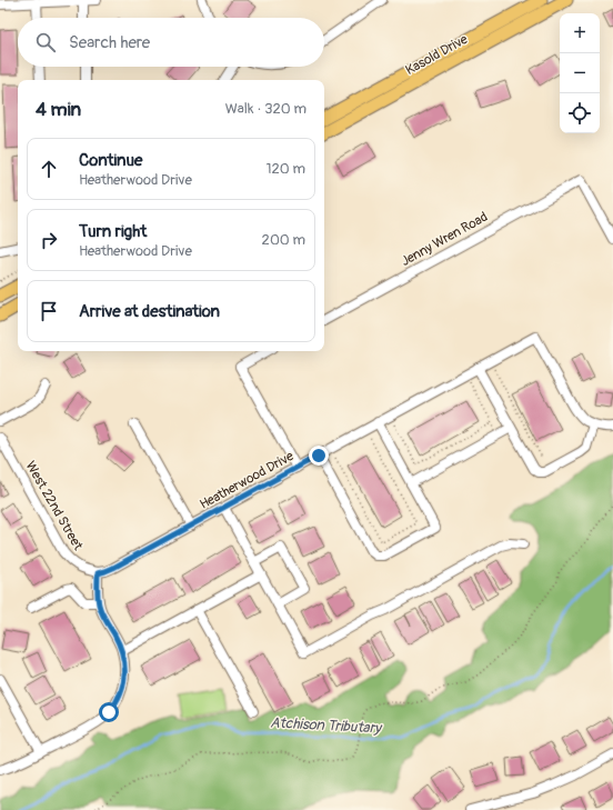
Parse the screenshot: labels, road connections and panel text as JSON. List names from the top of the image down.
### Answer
{
  "streets": {
    "main road": ["Kasold Drive"],
    "street": ["Jenny Wren Road", "Heatherwood Drive", "West 22nd Street"]
  },
  "crossings": [
    ["Heatherwood Drive", "West 22nd Street"]
  ],
  "water": ["Atchison Tributary"],
  "page": {
    "map_buttons": ["+", "−"],
    "search": "Search here",
    "heading": ["4 min", "Walk · 320 m"],
    "list": [
      ["Continue", "Heatherwood Drive", "120 m"],
      ["Turn right", "Heatherwood Drive", "200 m"],
      "Arrive at destination"
    ]
  }
}
